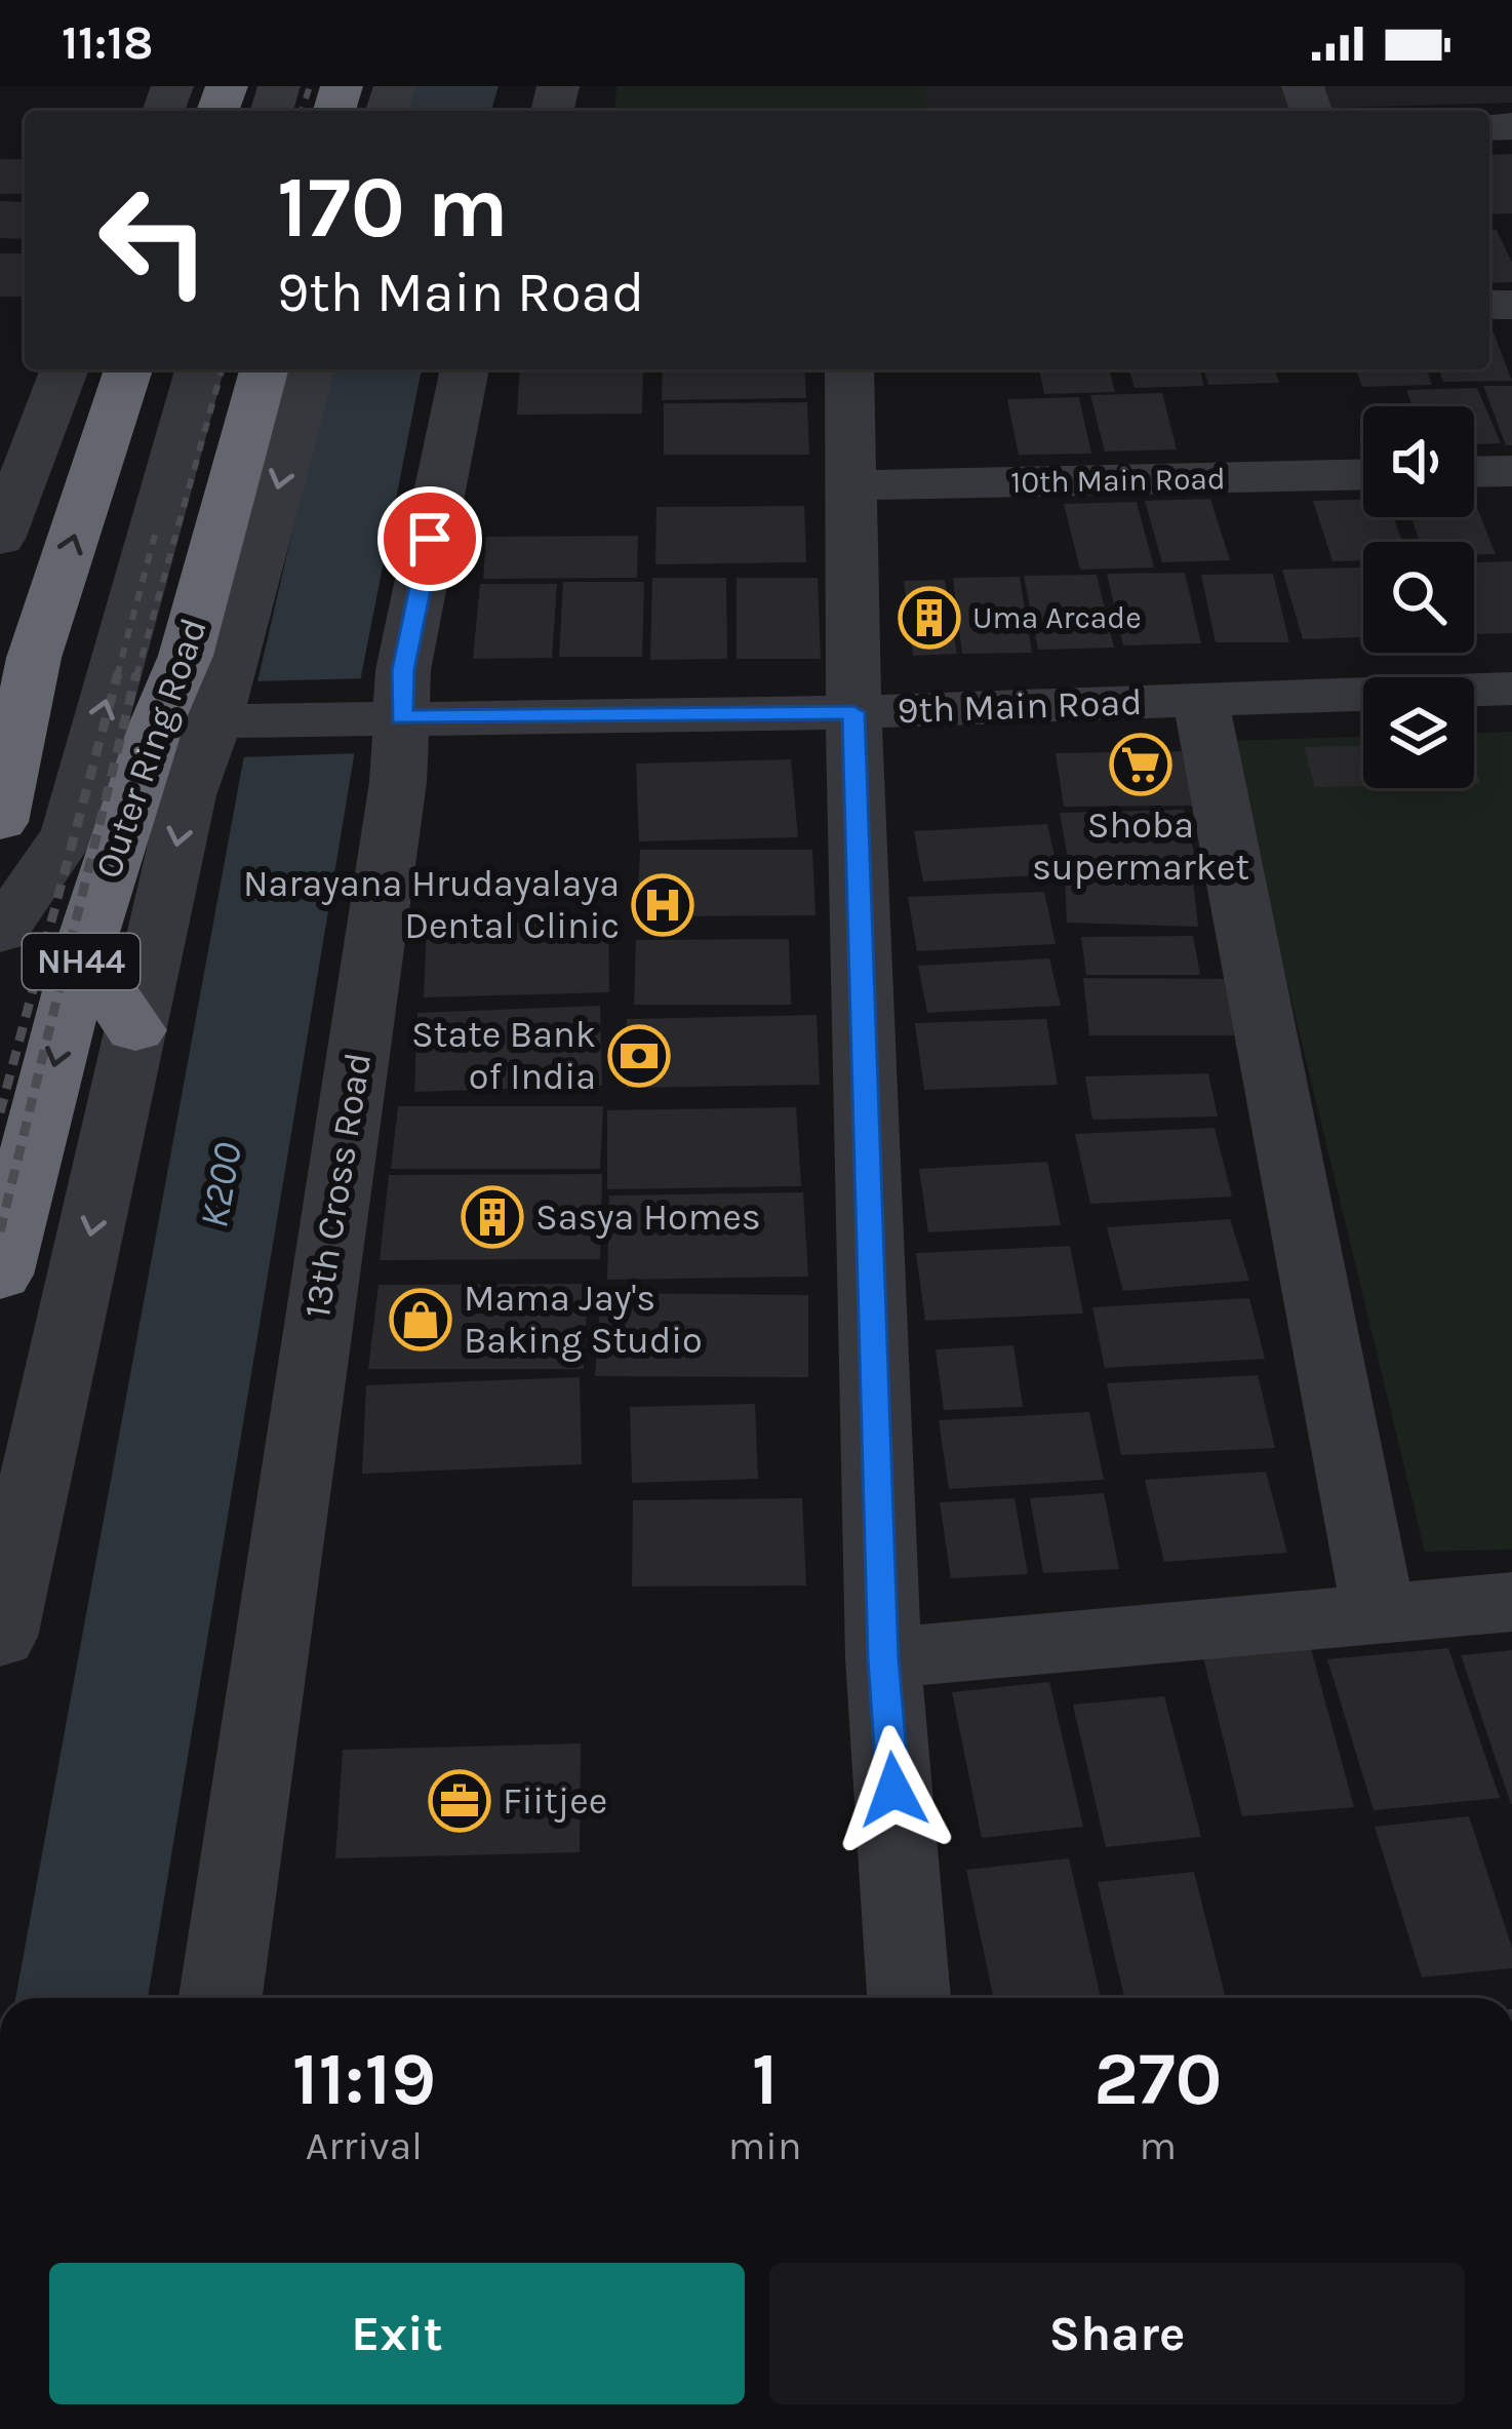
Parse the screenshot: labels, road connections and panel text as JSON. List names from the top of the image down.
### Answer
{
  "streets": {
    "highway": ["Outer Ring Road", "NH44"],
    "street": ["10th Main Road", "9th Main Road", "13th Cross Road"]
  },
  "crossings": [
    ["9th Main Road", "Outer Ring Road"],
    ["9th Main Road", "13th Cross Road"]
  ],
  "water": ["K200"],
  "places": {
    "building": ["Uma Arcade", "Sasya Homes"],
    "supermarket": ["Shoba supermarket"],
    "hospital": ["Narayana Hrudayalaya Dental Clinic"],
    "bank": ["State Bank of India"],
    "shop": ["Mama Jay's Baking Studio"],
    "office": ["Fiitjee"]
  },
  "page": {
    "status": "11:18",
    "turn": ["170 m", "9th Main Road"],
    "eta": [
      "11:19",
      "Arrival",
      "1",
      "min",
      "270",
      "m"
    ],
    "buttons": ["Exit", "Share"]
  }
}
